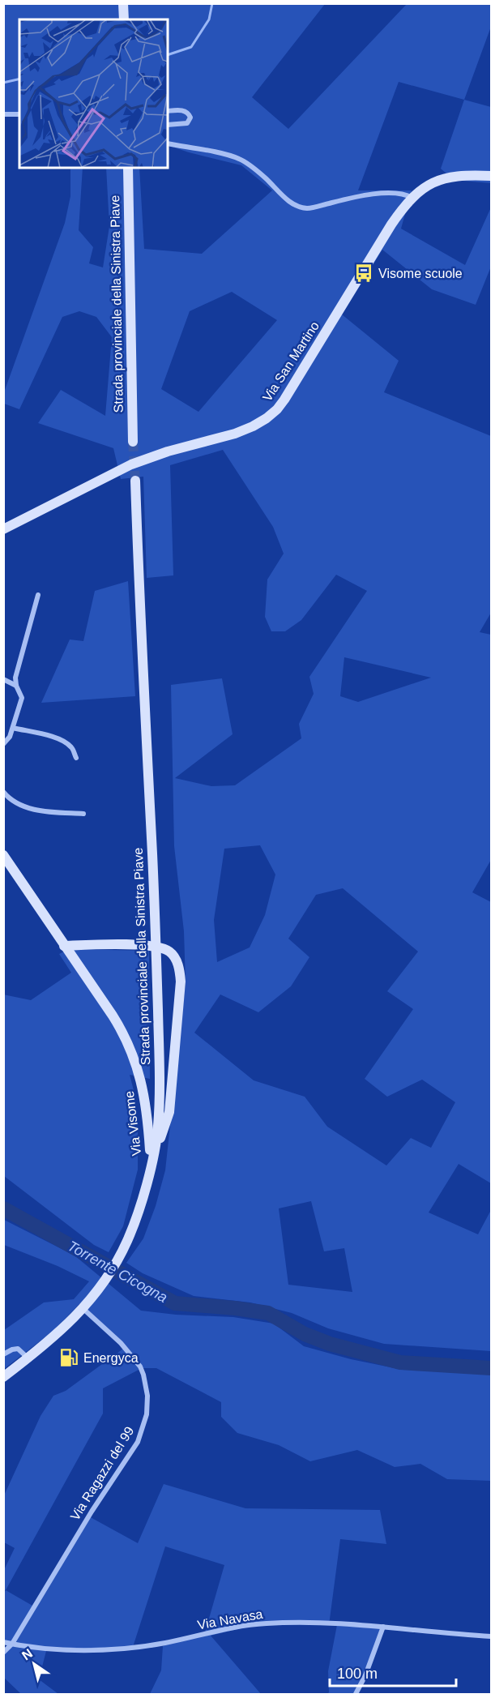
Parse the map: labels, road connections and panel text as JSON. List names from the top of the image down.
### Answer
{
  "streets": {
    "street": [
      "Strada provinciale della Sinistra Piave",
      "Via San Martino",
      "Via Visome",
      "Via Ragazzi del 99",
      "Via Navasa"
    ]
  },
  "crossings": [
    ["Strada provinciale della Sinistra Piave", "Via Visome"],
    ["Strada provinciale della Sinistra Piave", "Via Ragazzi del 99"],
    ["Via Ragazzi del 99", "Via Navasa"]
  ],
  "water": ["Torrente Cicogna"],
  "places": {
    "bus stop": ["Visome scuole"],
    "fuel station": ["Energyca"]
  },
  "scale_bar": "100 m",
  "north": "top left"
}
